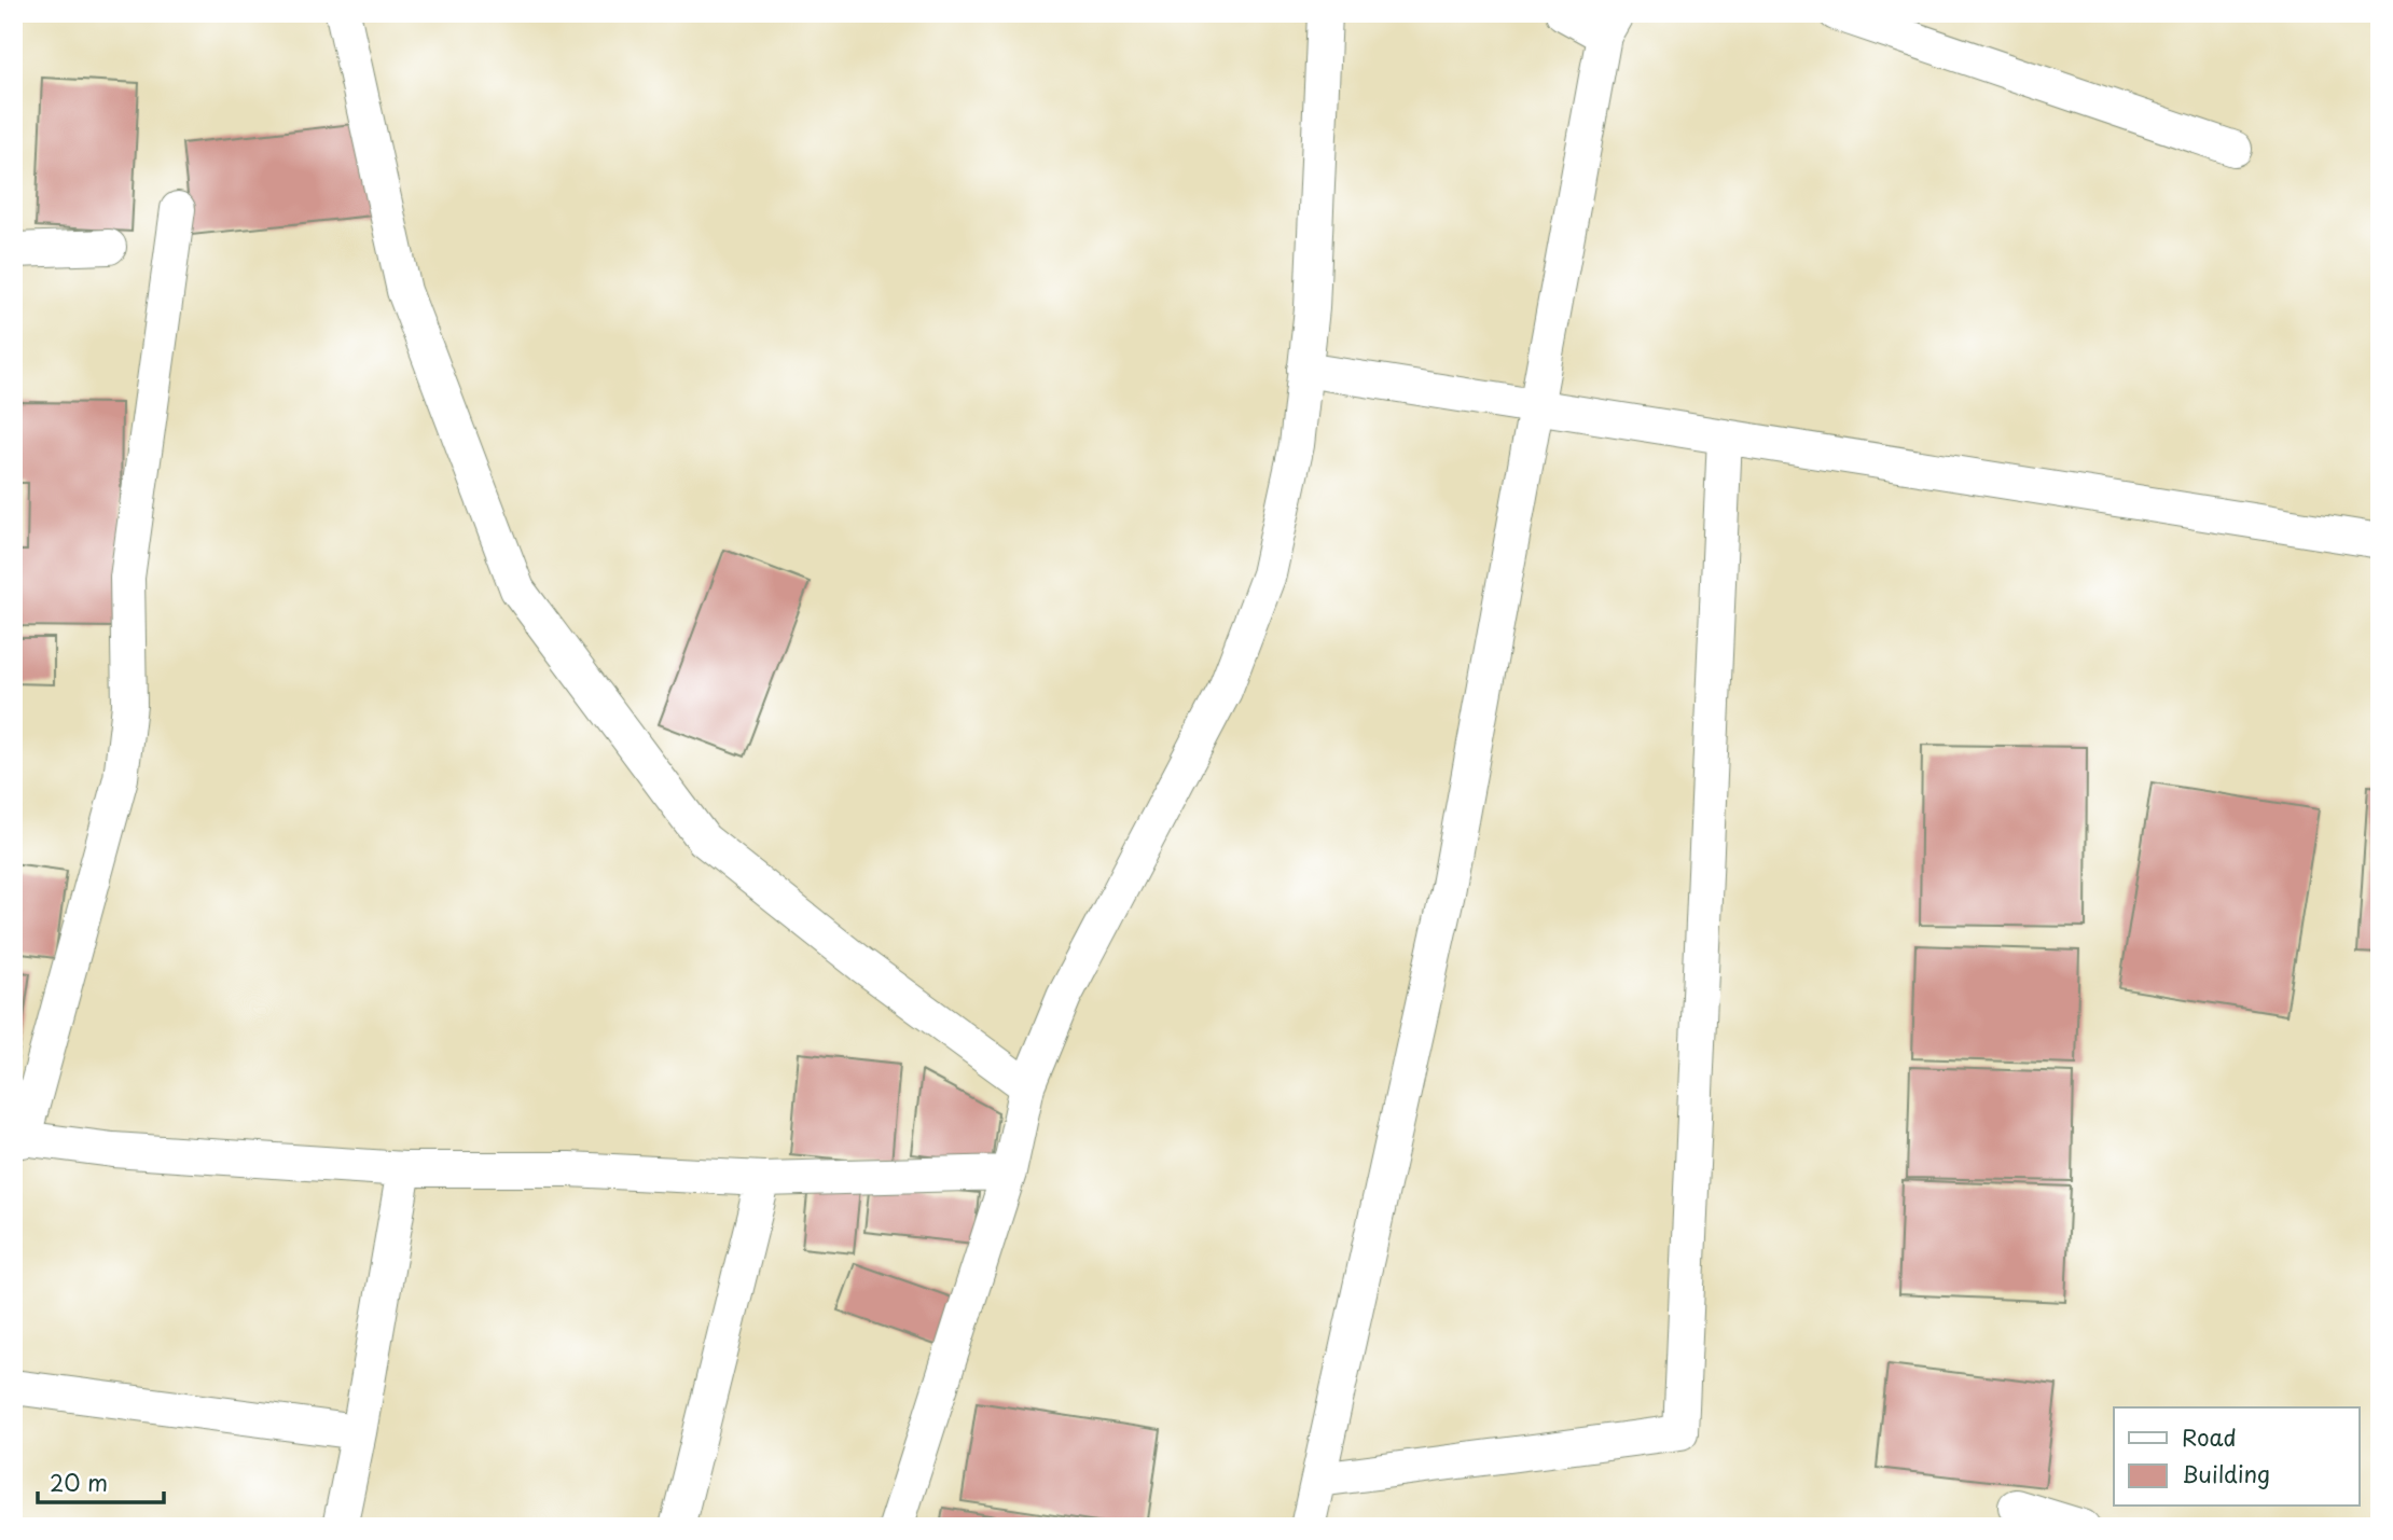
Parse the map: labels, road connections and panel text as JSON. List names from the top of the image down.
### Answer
{
  "legend": ["Road", "Building"],
  "scale_bar": "20 m"
}
